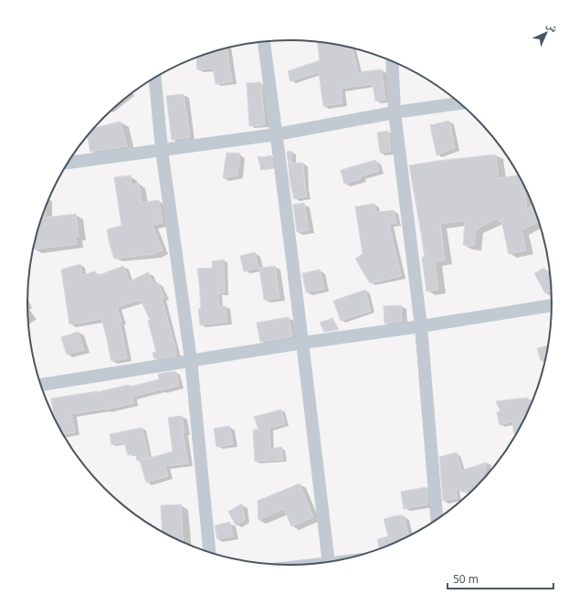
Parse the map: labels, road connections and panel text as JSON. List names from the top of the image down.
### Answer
{
  "scale_bar": "50 m",
  "north": "top right"
}
